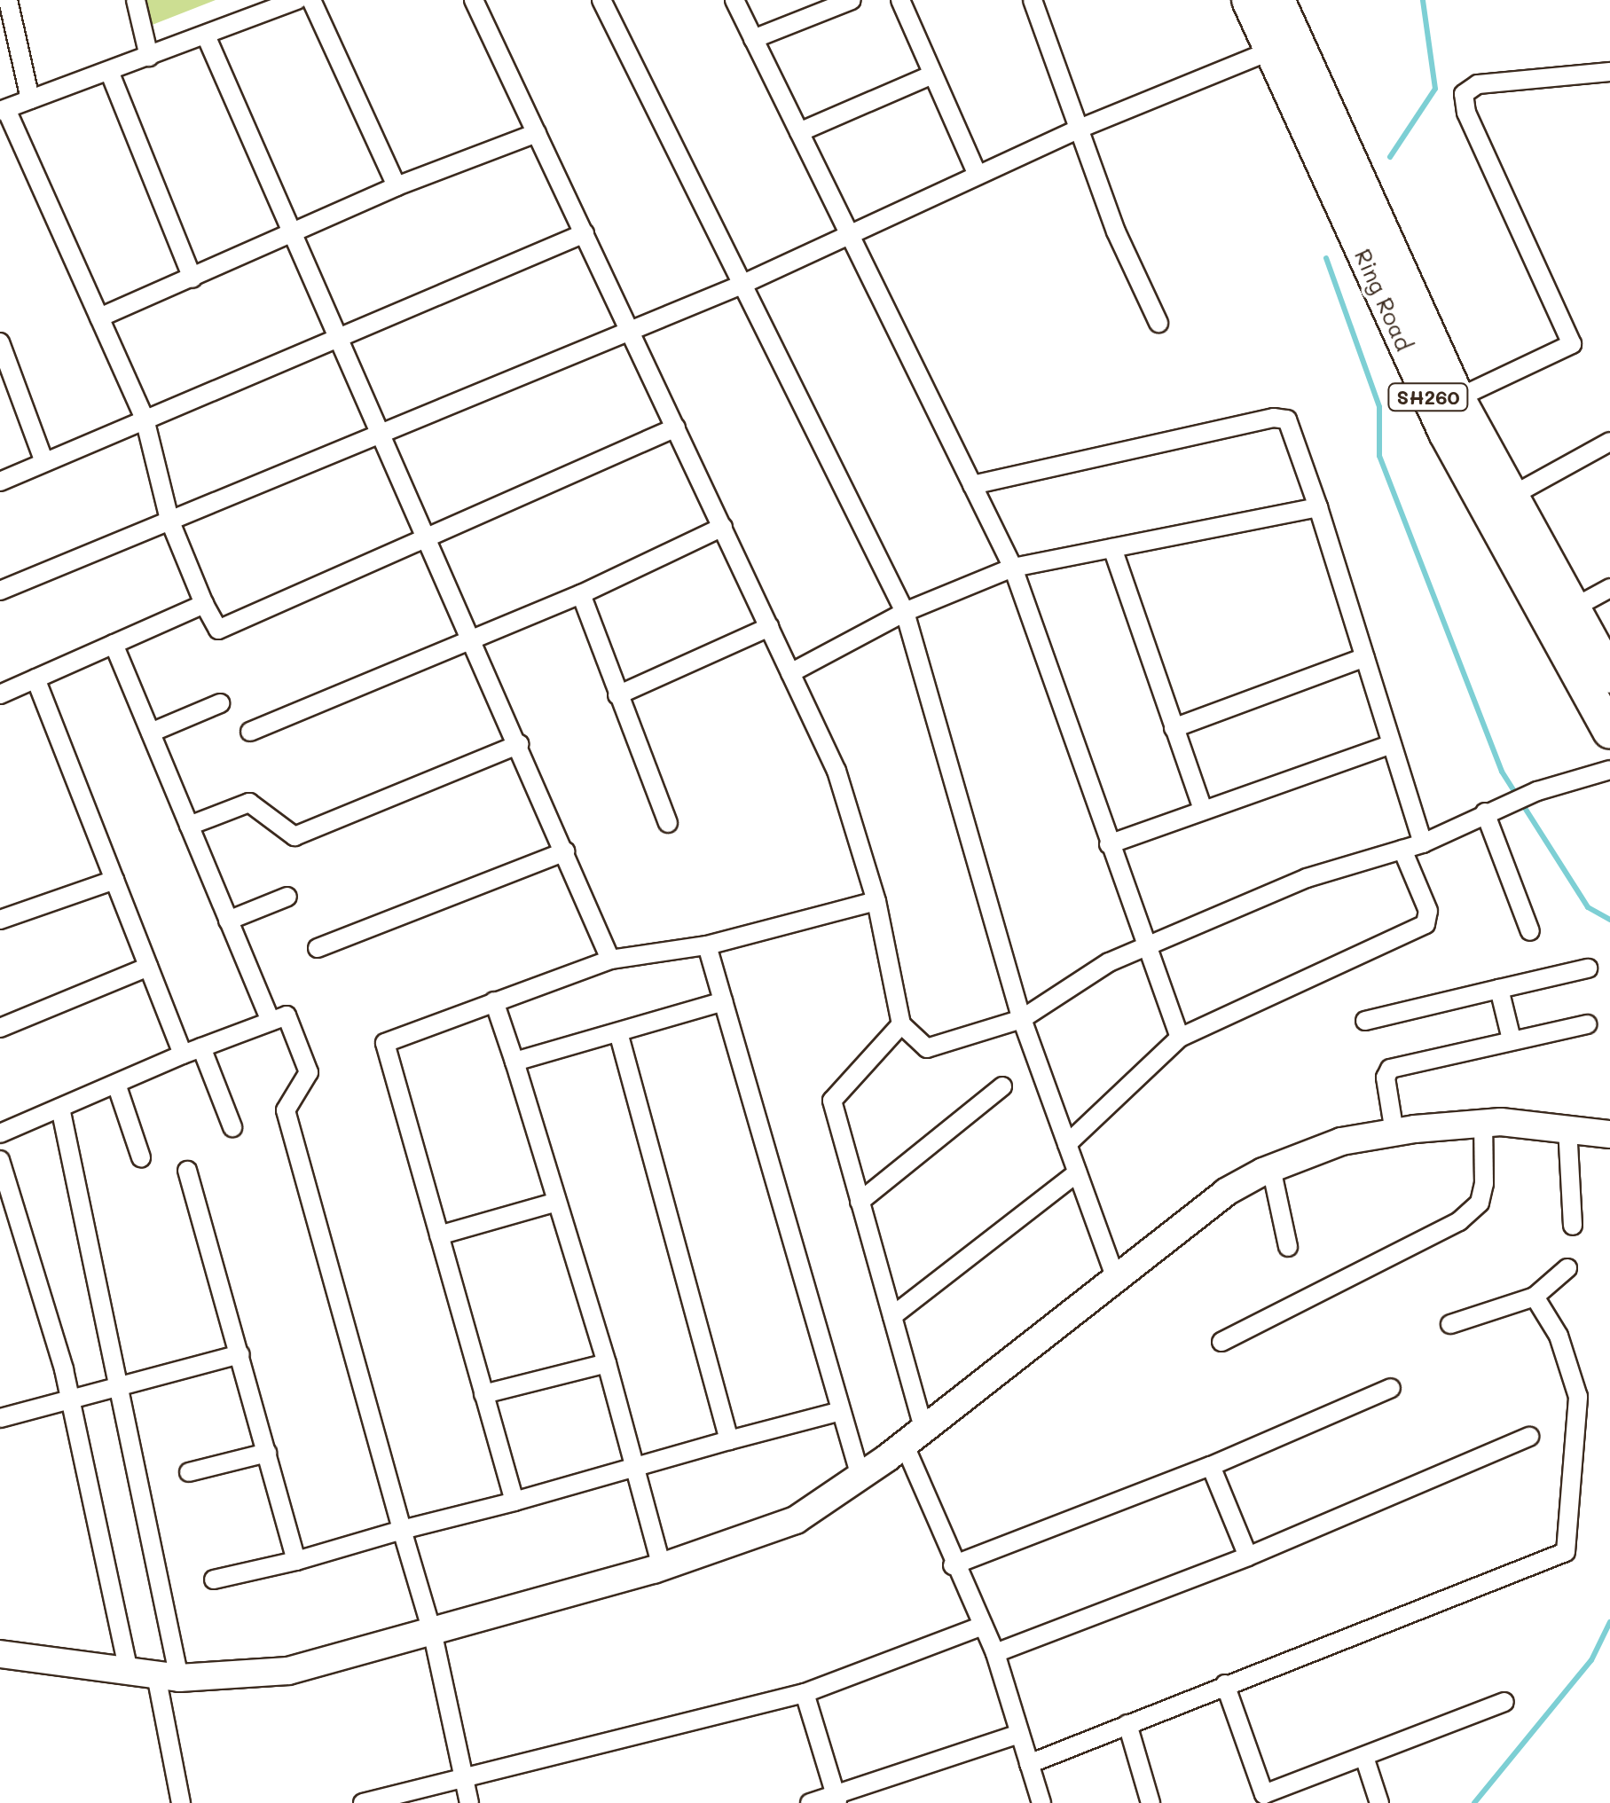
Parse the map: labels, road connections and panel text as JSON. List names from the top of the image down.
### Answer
{
  "streets": {
    "highway": ["Ring Road", "SH260"]
  }
}
